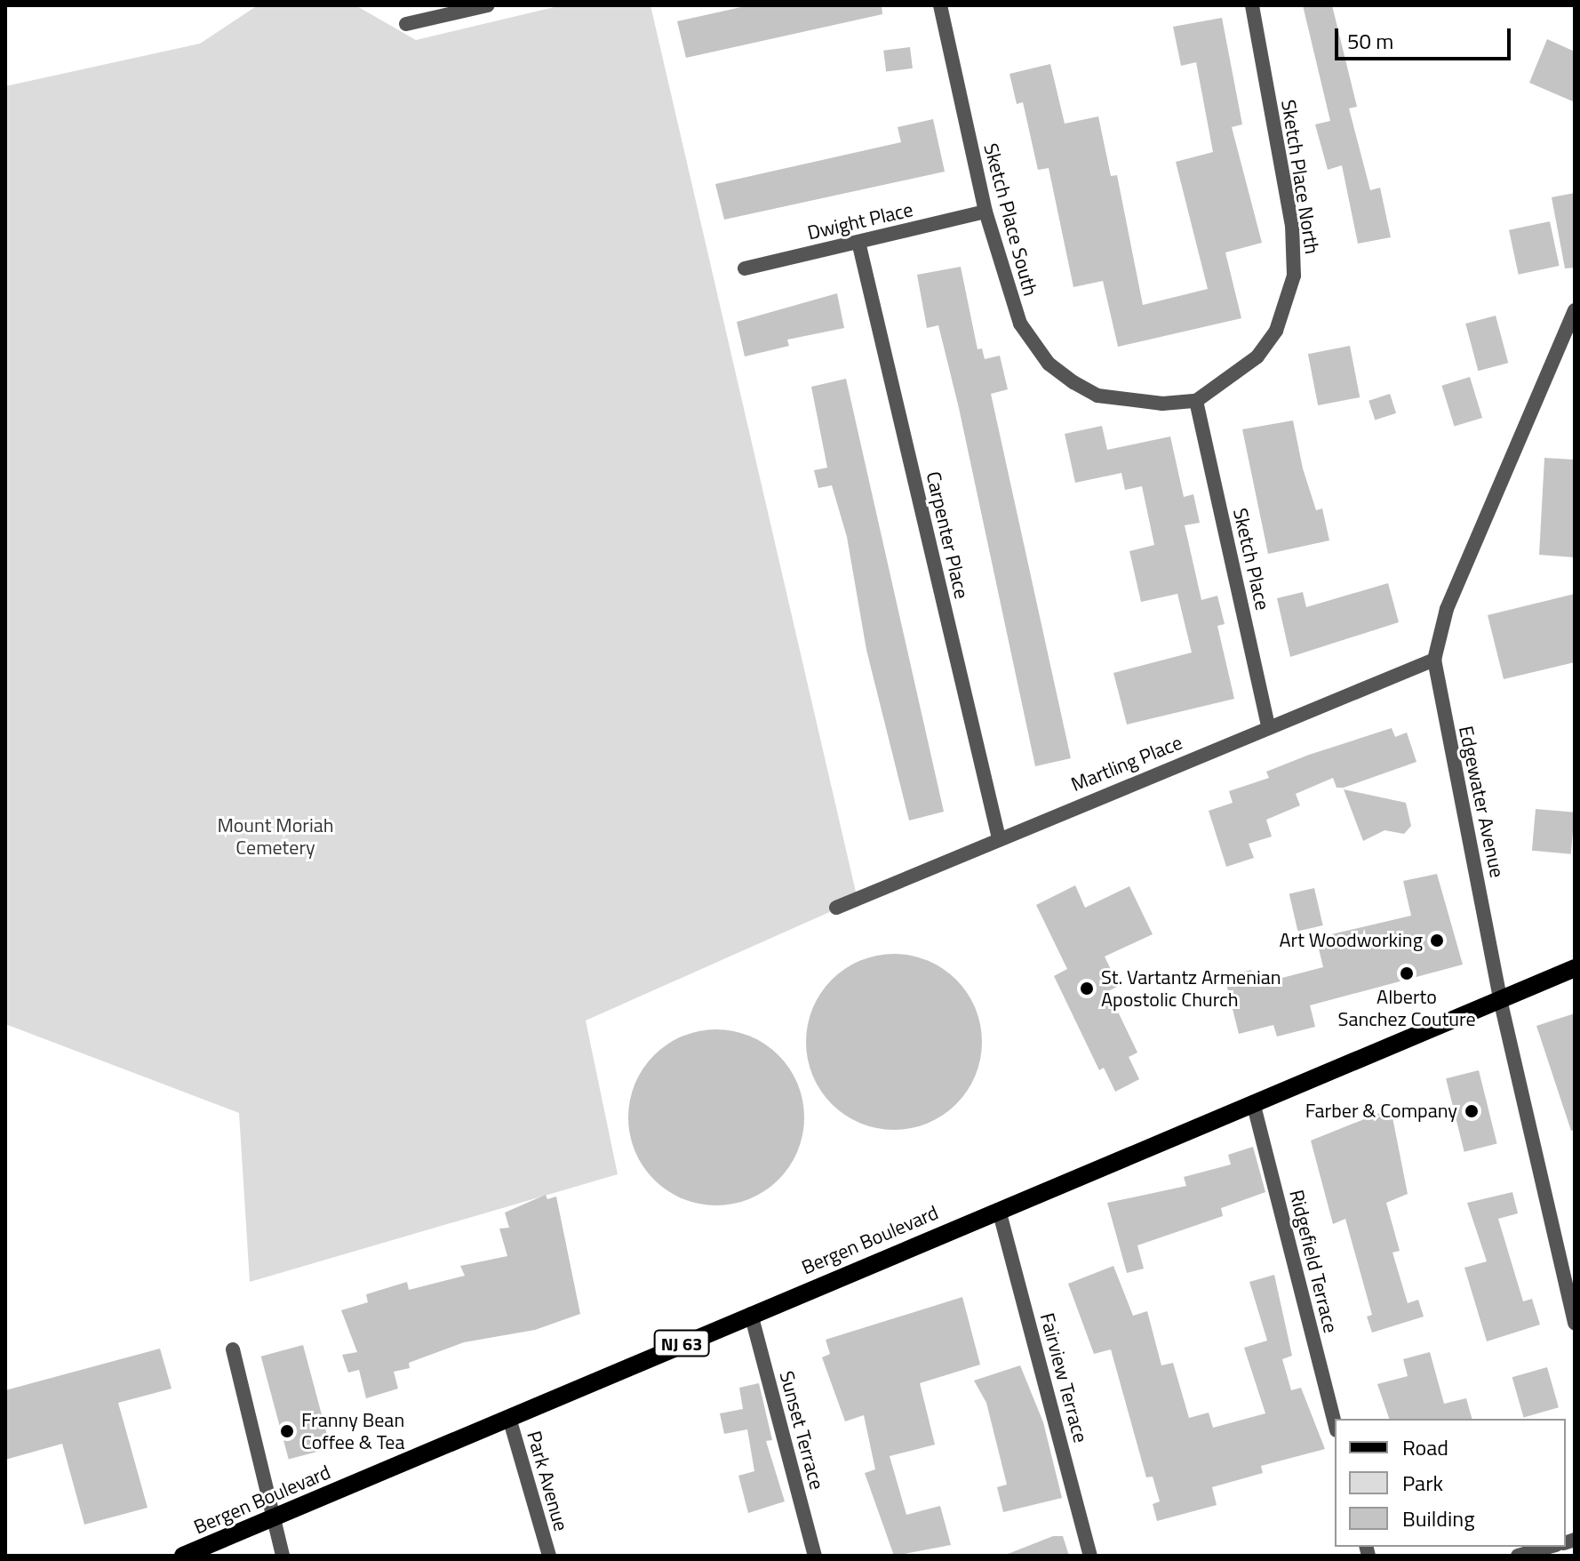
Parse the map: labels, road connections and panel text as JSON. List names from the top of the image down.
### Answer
{
  "streets": {
    "main road": ["Bergen Boulevard", "NJ 63"],
    "street": [
      "Sketch Place North",
      "Sketch Place South",
      "Dwight Place",
      "Carpenter Place",
      "Sketch Place",
      "Martling Place",
      "Edgewater Avenue",
      "Ridgefield Terrace",
      "Fairview Terrace",
      "Sunset Terrace",
      "Park Avenue"
    ]
  },
  "crossings": [
    ["Sketch Place North", "Sketch Place South"],
    ["Sketch Place North", "Sketch Place"],
    ["Sketch Place South", "Dwight Place"],
    ["Sketch Place South", "Sketch Place"],
    ["Dwight Place", "Carpenter Place"],
    ["Carpenter Place", "Martling Place"],
    ["Sketch Place", "Martling Place"],
    ["Martling Place", "Edgewater Avenue"],
    ["Edgewater Avenue", "Bergen Boulevard"],
    ["Bergen Boulevard", "Ridgefield Terrace"],
    ["Bergen Boulevard", "Fairview Terrace"],
    ["Bergen Boulevard", "Sunset Terrace"],
    ["Bergen Boulevard", "Park Avenue"]
  ],
  "parks": ["Mount Moriah Cemetery"],
  "places": [
    "Art Woodworking",
    "Alberto Sanchez Couture",
    "St. Vartantz Armenian Apostolic Church",
    "Farber & Company",
    "Franny Bean Coffee & Tea"
  ],
  "legend": ["Road", "Park", "Building"],
  "scale_bar": "50 m"
}
